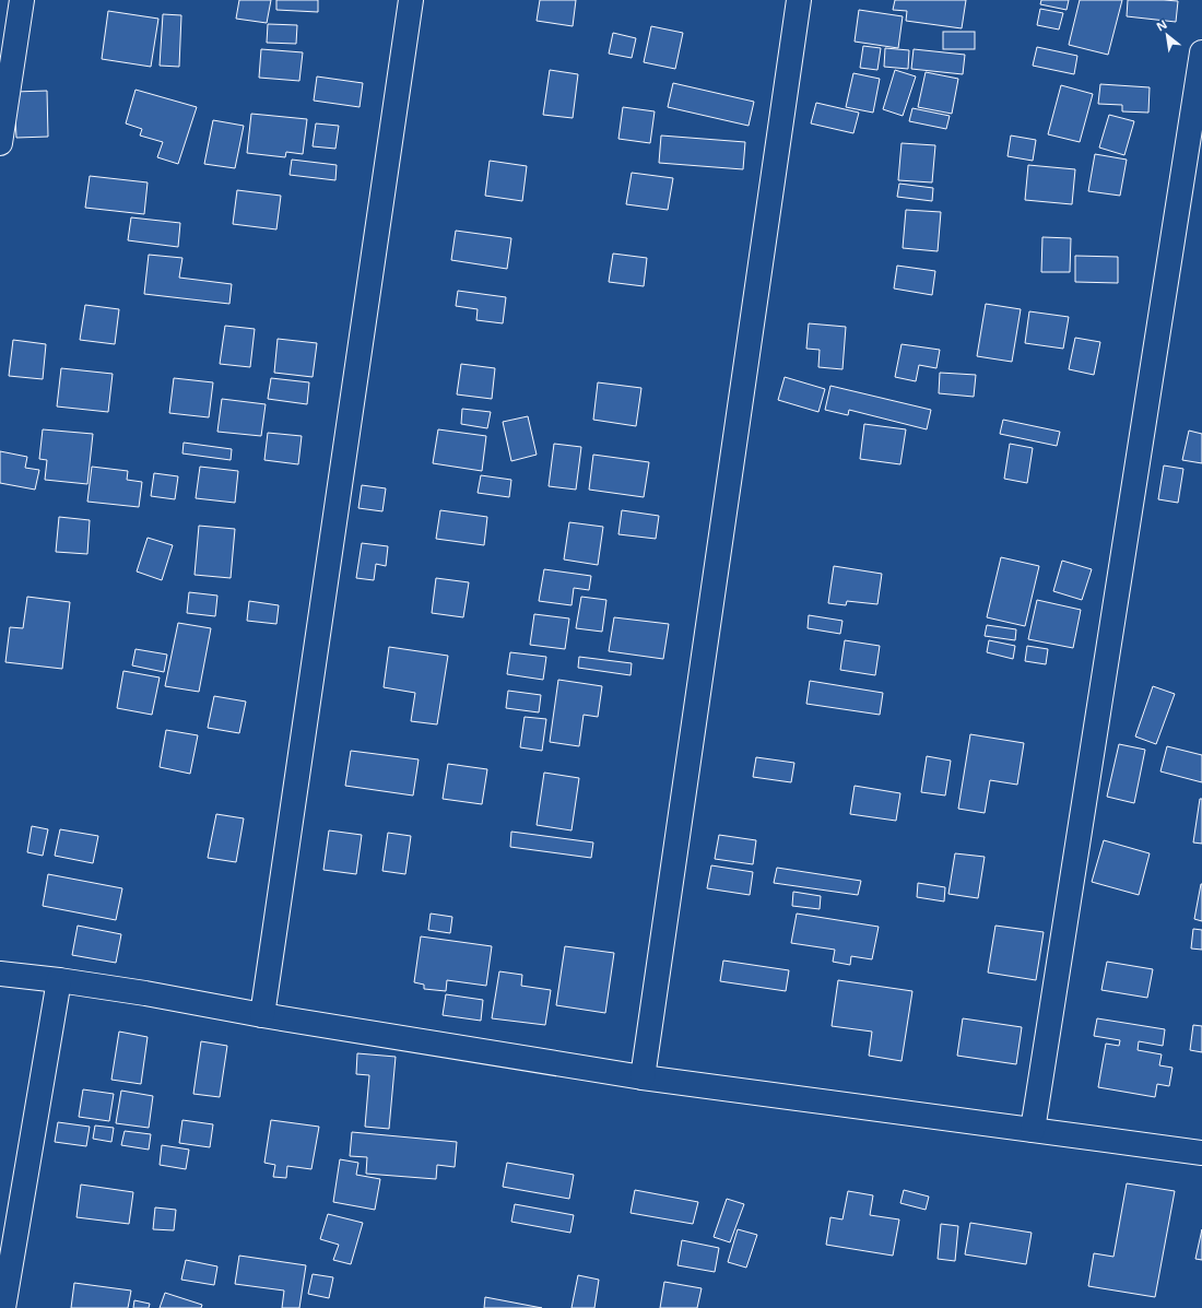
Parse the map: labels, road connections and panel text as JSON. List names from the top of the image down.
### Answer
{
  "north": "top left"
}
